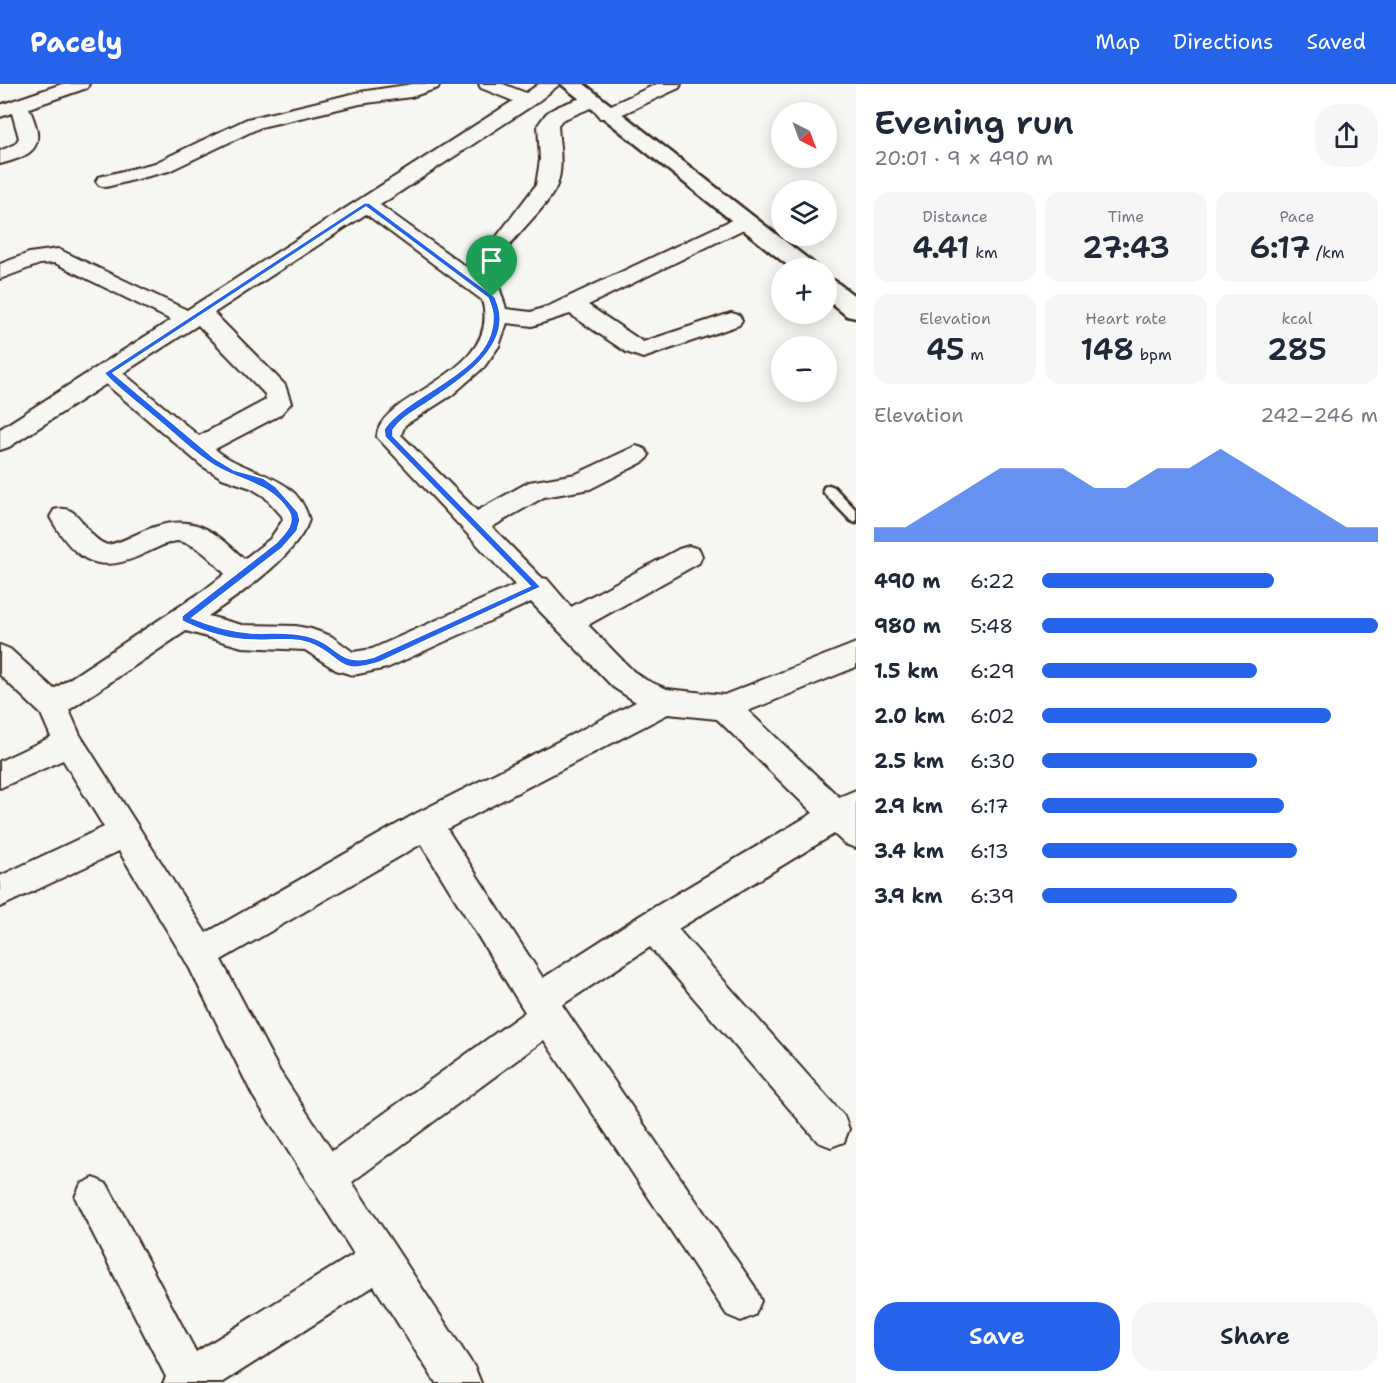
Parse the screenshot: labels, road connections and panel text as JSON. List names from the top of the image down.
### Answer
{
  "north": "bottom right",
  "page": {
    "header": "Pacely",
    "nav": ["Map", "Directions", "Saved"],
    "heading": ["Evening run", "20:01 · 9 × 490 m"],
    "map_buttons": ["+", "−"],
    "stats": [
      ["Distance", "4.41 km"],
      ["Time", "27:43"],
      ["Pace", "6:17 /km"],
      ["Elevation", "45 m"],
      ["Heart rate", "148 bpm"],
      ["kcal", "285"]
    ],
    "chart": ["Elevation", "242–246 m"],
    "list": [
      {
        "name": "490 m",
        "note": "6:22"
      },
      {
        "name": "980 m",
        "note": "5:48"
      },
      {
        "name": "1.5 km",
        "note": "6:29"
      },
      {
        "name": "2.0 km",
        "note": "6:02"
      },
      {
        "name": "2.5 km",
        "note": "6:30"
      },
      {
        "name": "2.9 km",
        "note": "6:17"
      },
      {
        "name": "3.4 km",
        "note": "6:13"
      },
      {
        "name": "3.9 km",
        "note": "6:39"
      }
    ],
    "buttons": ["Save", "Share"]
  }
}
